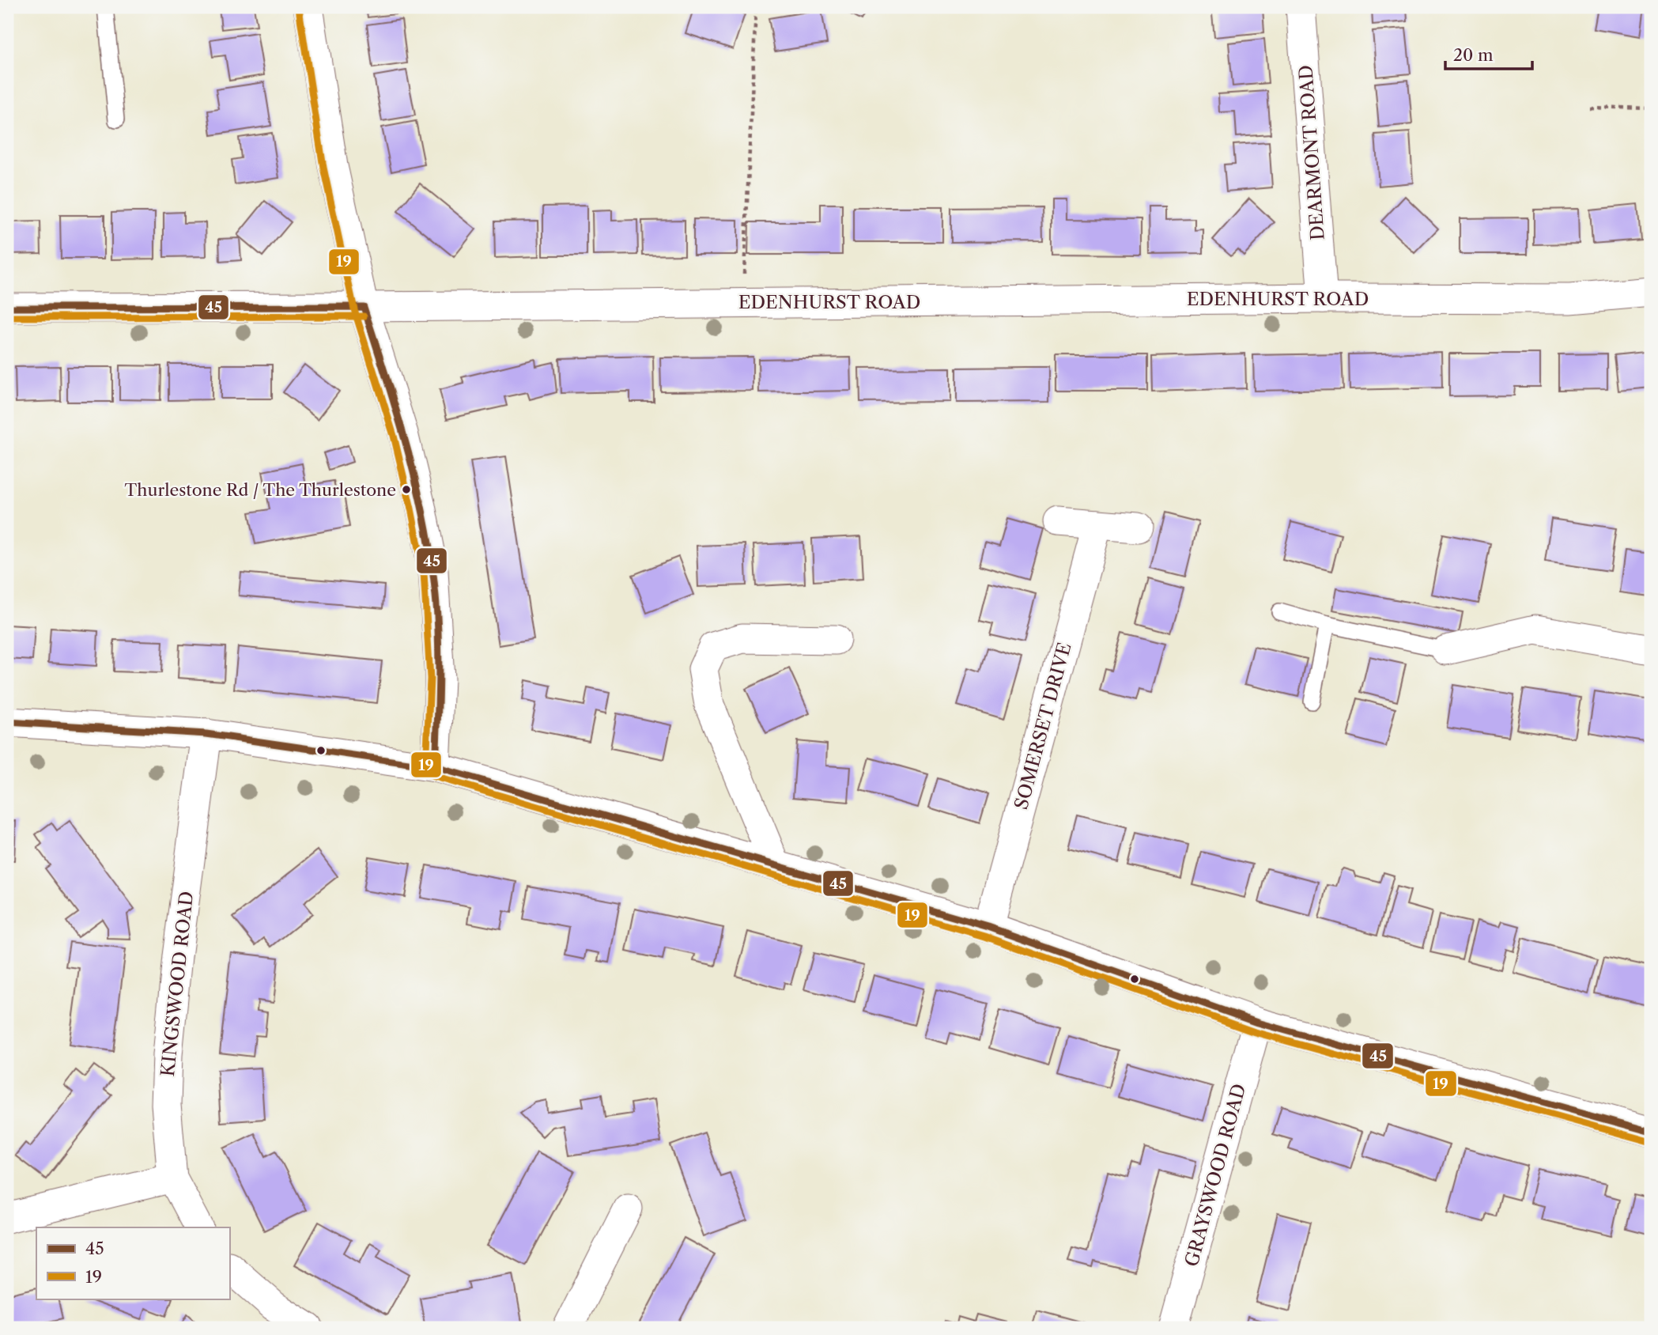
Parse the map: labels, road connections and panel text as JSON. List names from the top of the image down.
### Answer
{
  "streets": {
    "street": [
      "DEARMONT ROAD",
      "EDENHURST ROAD",
      "SOMERSET DRIVE",
      "KINGSWOOD ROAD",
      "GRAYSWOOD ROAD"
    ]
  },
  "crossings": [
    ["DEARMONT ROAD", "EDENHURST ROAD"]
  ],
  "places": ["Thurlestone Rd / The Thurlestone"],
  "lines": ["transit line 19", "transit line 45"],
  "legend": ["45", "19"],
  "scale_bar": "20 m"
}
